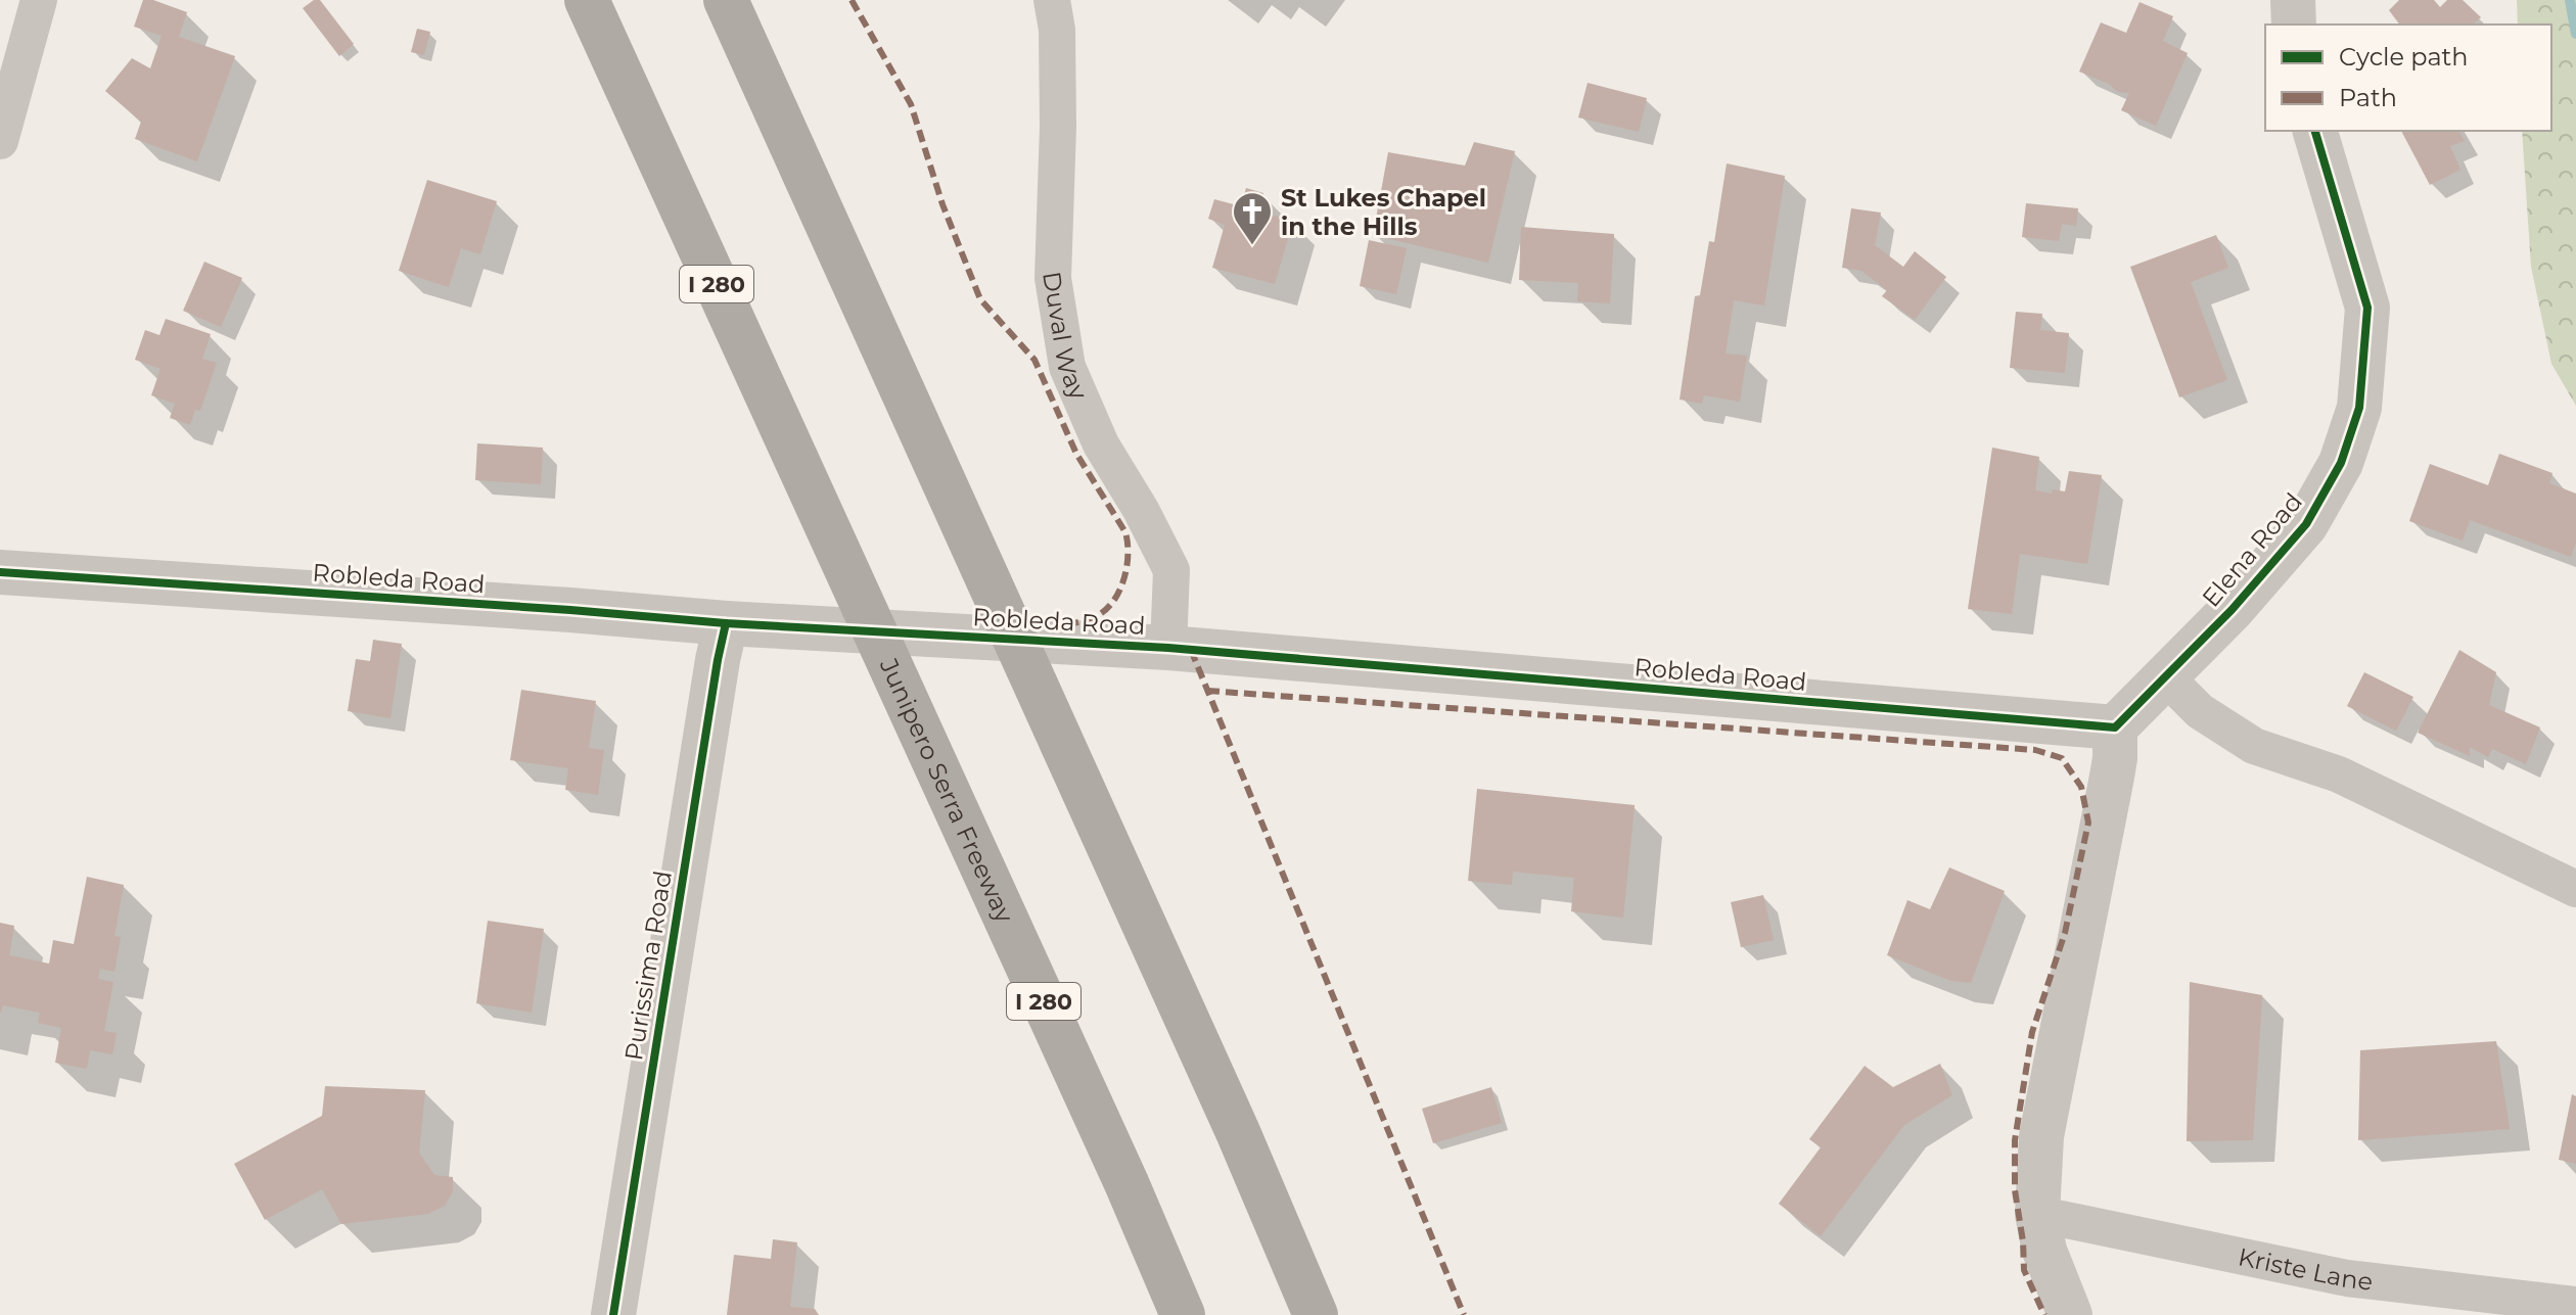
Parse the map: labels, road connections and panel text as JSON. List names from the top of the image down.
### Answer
{
  "streets": {
    "highway": ["I 280", "Junipero Serra Freeway"],
    "street": [
      "Duval Way",
      "Elena Road",
      "Robleda Road",
      "Purissima Road",
      "Kriste Lane"
    ]
  },
  "crossings": [
    ["Duval Way", "Robleda Road"],
    ["Elena Road", "Robleda Road"],
    ["Robleda Road", "Purissima Road"]
  ],
  "places": {
    "church": ["St Lukes Chapel in the Hills"]
  },
  "legend": ["Cycle path", "Path"]
}
